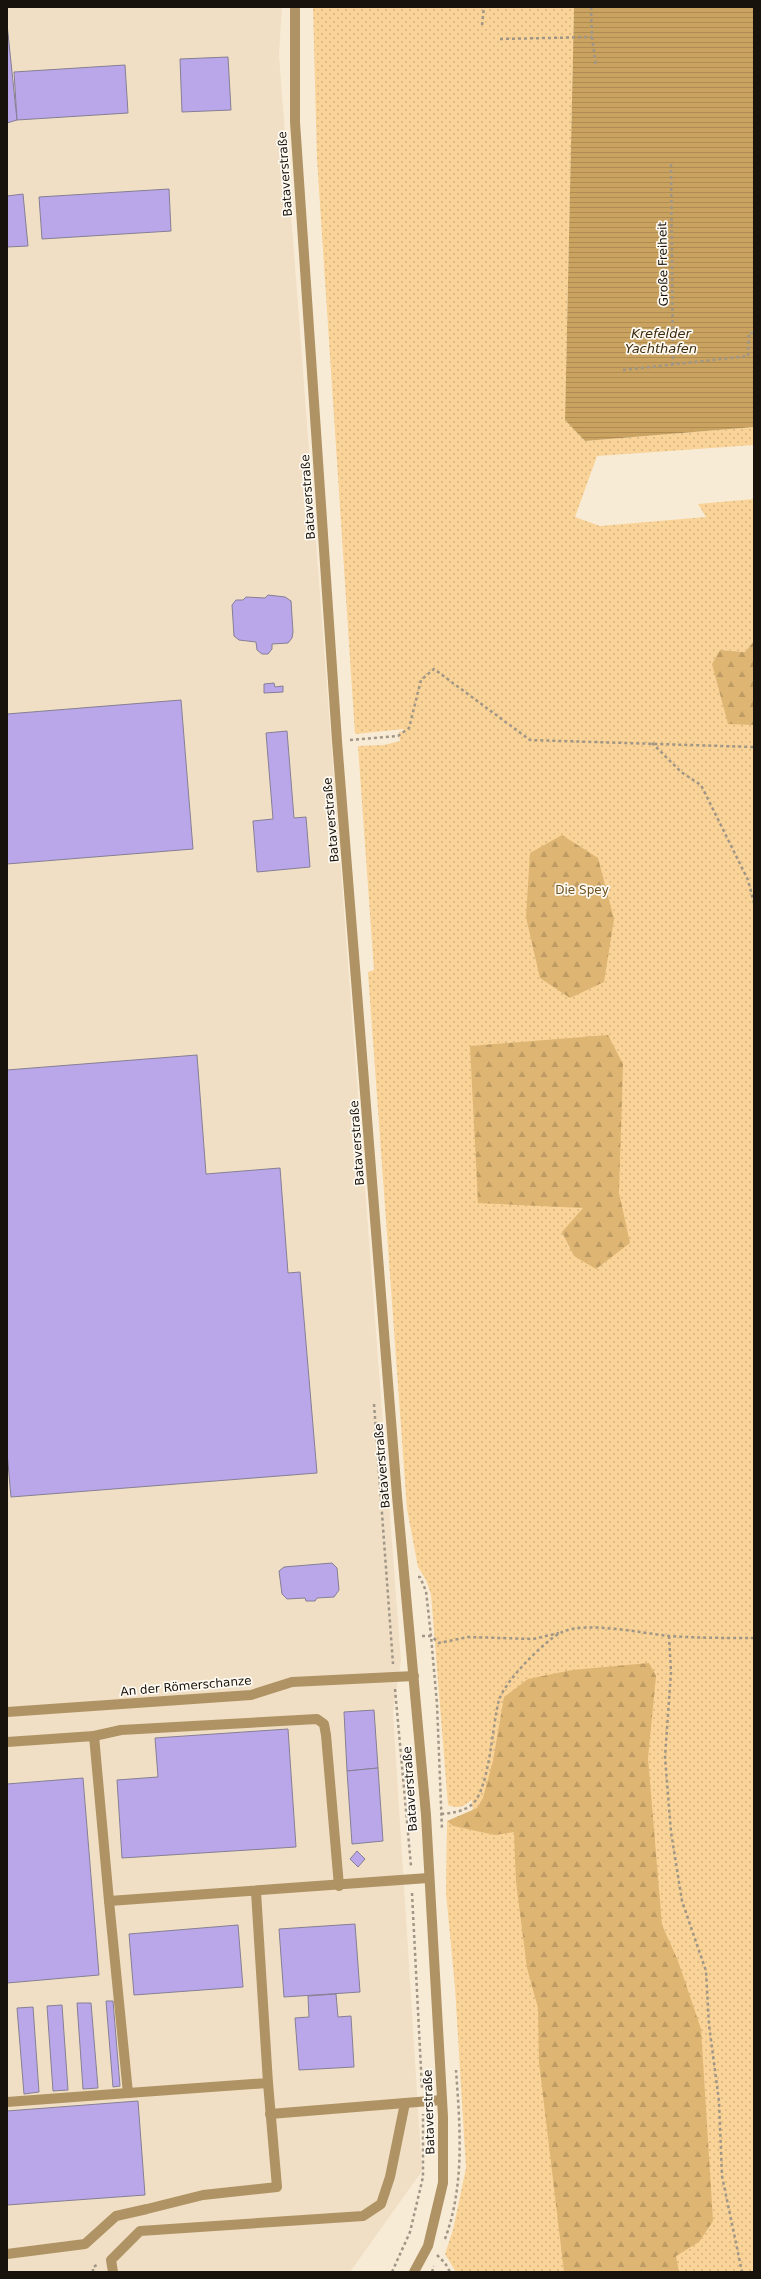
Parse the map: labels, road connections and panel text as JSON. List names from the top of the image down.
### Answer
{
  "streets": {
    "street": ["Bataverstraße", "An der Römerschanze"],
    "path": ["Große Freiheit"]
  },
  "crossings": [
    ["Bataverstraße", "An der Römerschanze"]
  ],
  "water": ["Krefelder Yachthafen"],
  "parks": ["Die Spey"]
}
